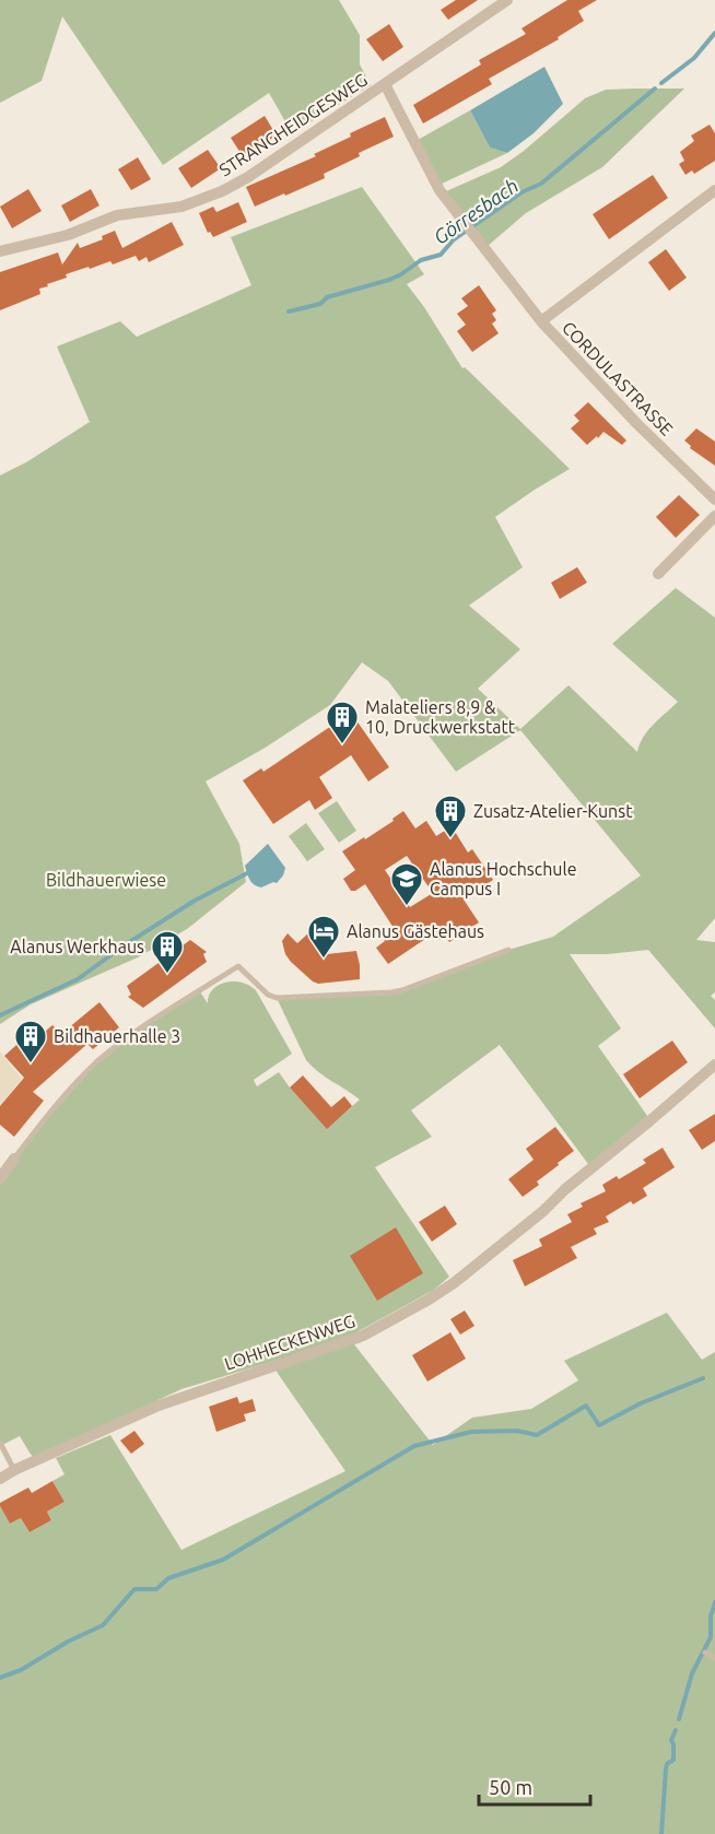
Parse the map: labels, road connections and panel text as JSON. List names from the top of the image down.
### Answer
{
  "streets": {
    "street": ["STRANGHEIDGESWEG", "CORDULASTRASSE", "LOHHECKENWEG"]
  },
  "water": ["Görresbach"],
  "parks": ["Bildhauerwiese"],
  "places": {
    "building": [
      "Malateliers 8,9 & 10, Druckwerkstatt",
      "Zusatz-Atelier-Kunst",
      "Alanus Werkhaus",
      "Bildhauerhalle 3"
    ],
    "school or university": ["Alanus Hochschule Campus I"],
    "hotel": ["Alanus Gästehaus"]
  },
  "scale_bar": "50 m"
}
